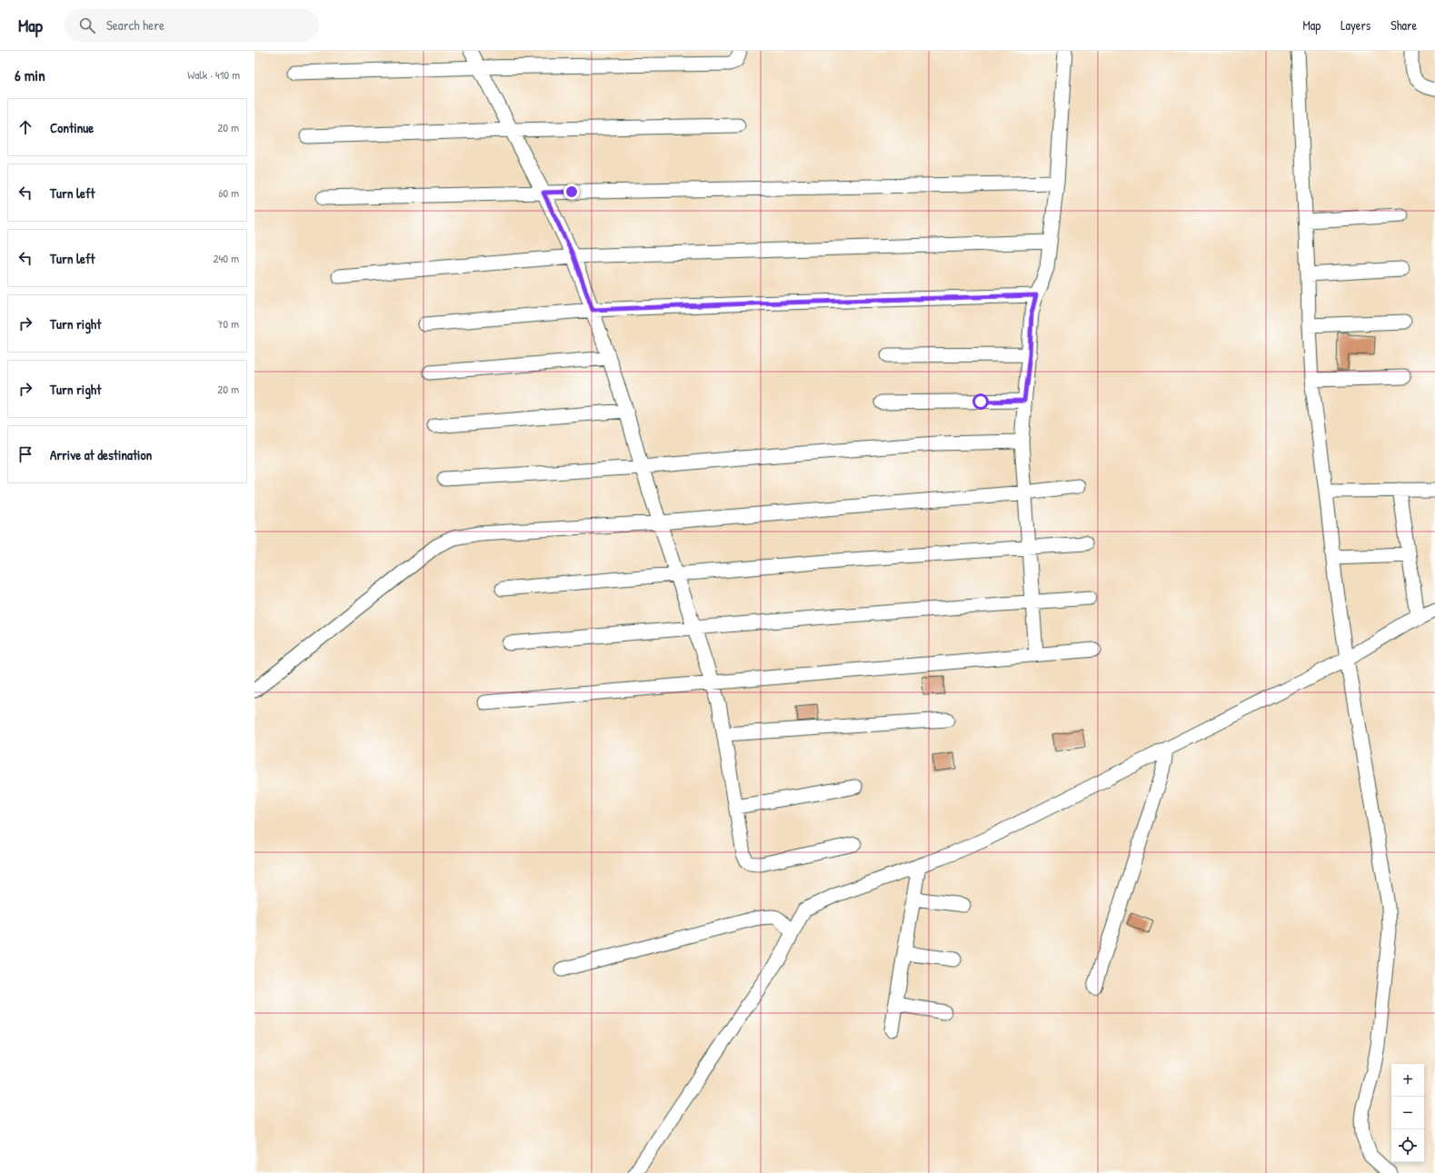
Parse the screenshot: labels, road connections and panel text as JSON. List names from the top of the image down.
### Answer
{
  "page": {
    "header": "Map",
    "search": "Search here",
    "nav": ["Map", "Layers", "Share"],
    "heading": ["6 min", "Walk · 410 m"],
    "list": [
      ["Continue", "20 m"],
      ["Turn left", "60 m"],
      ["Turn left", "240 m"],
      ["Turn right", "70 m"],
      ["Turn right", "20 m"],
      "Arrive at destination"
    ],
    "map_buttons": ["+", "−"]
  }
}
